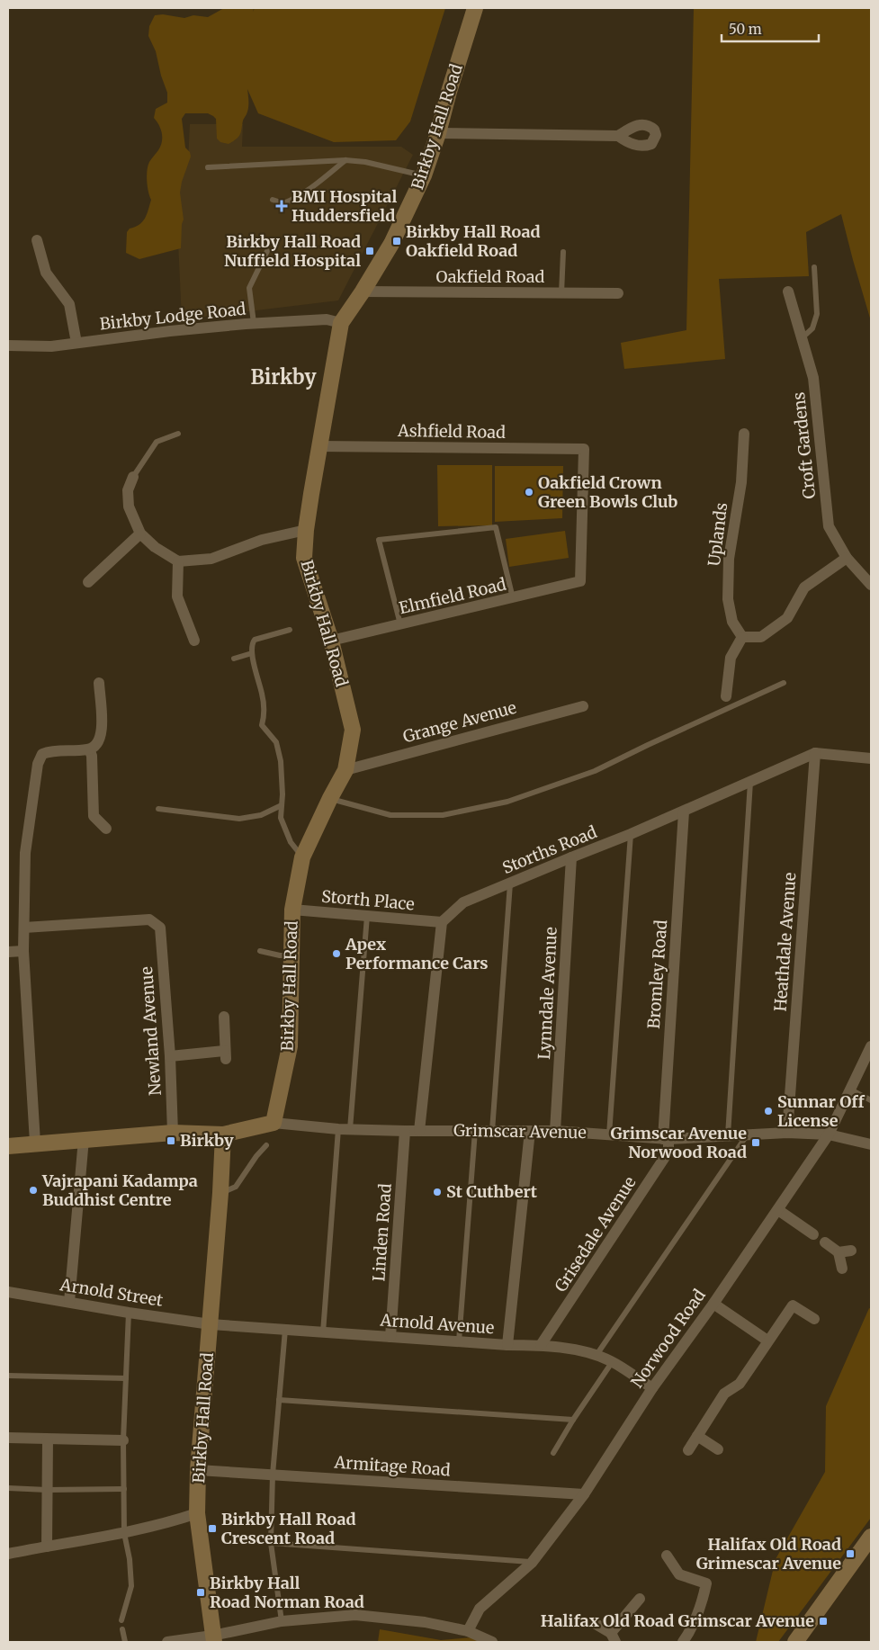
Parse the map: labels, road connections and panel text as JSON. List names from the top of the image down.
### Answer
{
  "streets": {
    "street": [
      "Birkby Hall Road",
      "Oakfield Road",
      "Birkby Lodge Road",
      "Ashfield Road",
      "Croft Gardens",
      "Uplands",
      "Elmfield Road",
      "Grange Avenue",
      "Storths Road",
      "Storth Place",
      "Heathdale Avenue",
      "Bromley Road",
      "Lynndale Avenue",
      "Newland Avenue",
      "Grimscar Avenue",
      "Linden Road",
      "Grisedale Avenue",
      "Arnold Street",
      "Arnold Avenue",
      "Norwood Road",
      "Armitage Road"
    ]
  },
  "crossings": [
    ["Birkby Hall Road", "Oakfield Road"],
    ["Birkby Hall Road", "Birkby Lodge Road"],
    ["Birkby Hall Road", "Ashfield Road"],
    ["Birkby Hall Road", "Elmfield Road"],
    ["Birkby Hall Road", "Grange Avenue"],
    ["Birkby Hall Road", "Storth Place"],
    ["Birkby Hall Road", "Grimscar Avenue"],
    ["Birkby Hall Road", "Arnold Street"],
    ["Birkby Hall Road", "Arnold Avenue"],
    ["Birkby Hall Road", "Armitage Road"],
    ["Ashfield Road", "Elmfield Road"],
    ["Storths Road", "Storth Place"],
    ["Storths Road", "Heathdale Avenue"],
    ["Storths Road", "Bromley Road"],
    ["Storths Road", "Lynndale Avenue"],
    ["Heathdale Avenue", "Grimscar Avenue"],
    ["Bromley Road", "Grimscar Avenue"],
    ["Bromley Road", "Grisedale Avenue"],
    ["Lynndale Avenue", "Grimscar Avenue"],
    ["Newland Avenue", "Grimscar Avenue"],
    ["Grimscar Avenue", "Linden Road"],
    ["Grimscar Avenue", "Grisedale Avenue"],
    ["Grimscar Avenue", "Norwood Road"],
    ["Linden Road", "Arnold Avenue"],
    ["Grisedale Avenue", "Arnold Avenue"],
    ["Arnold Street", "Arnold Avenue"],
    ["Arnold Avenue", "Norwood Road"],
    ["Norwood Road", "Armitage Road"]
  ],
  "districts": ["Birkby"],
  "places": {
    "health": ["BMI Hospital Huddersfield"],
    "transit": [
      "Birkby Hall Road Oakfield Road",
      "Birkby Hall Road Nuffield Hospital",
      "Birkby",
      "Grimscar Avenue Norwood Road",
      "Birkby Hall Road Crescent Road",
      "Halifax Old Road Grimescar Avenue",
      "Birkby Hall Road Norman Road",
      "Halifax Old Road Grimscar Avenue"
    ],
    "other": [
      "Oakfield Crown Green Bowls Club",
      "Apex Performance Cars",
      "Sunnar Off License",
      "Vajrapani Kadampa Buddhist Centre",
      "St Cuthbert"
    ]
  },
  "scale_bar": "50 m"
}
